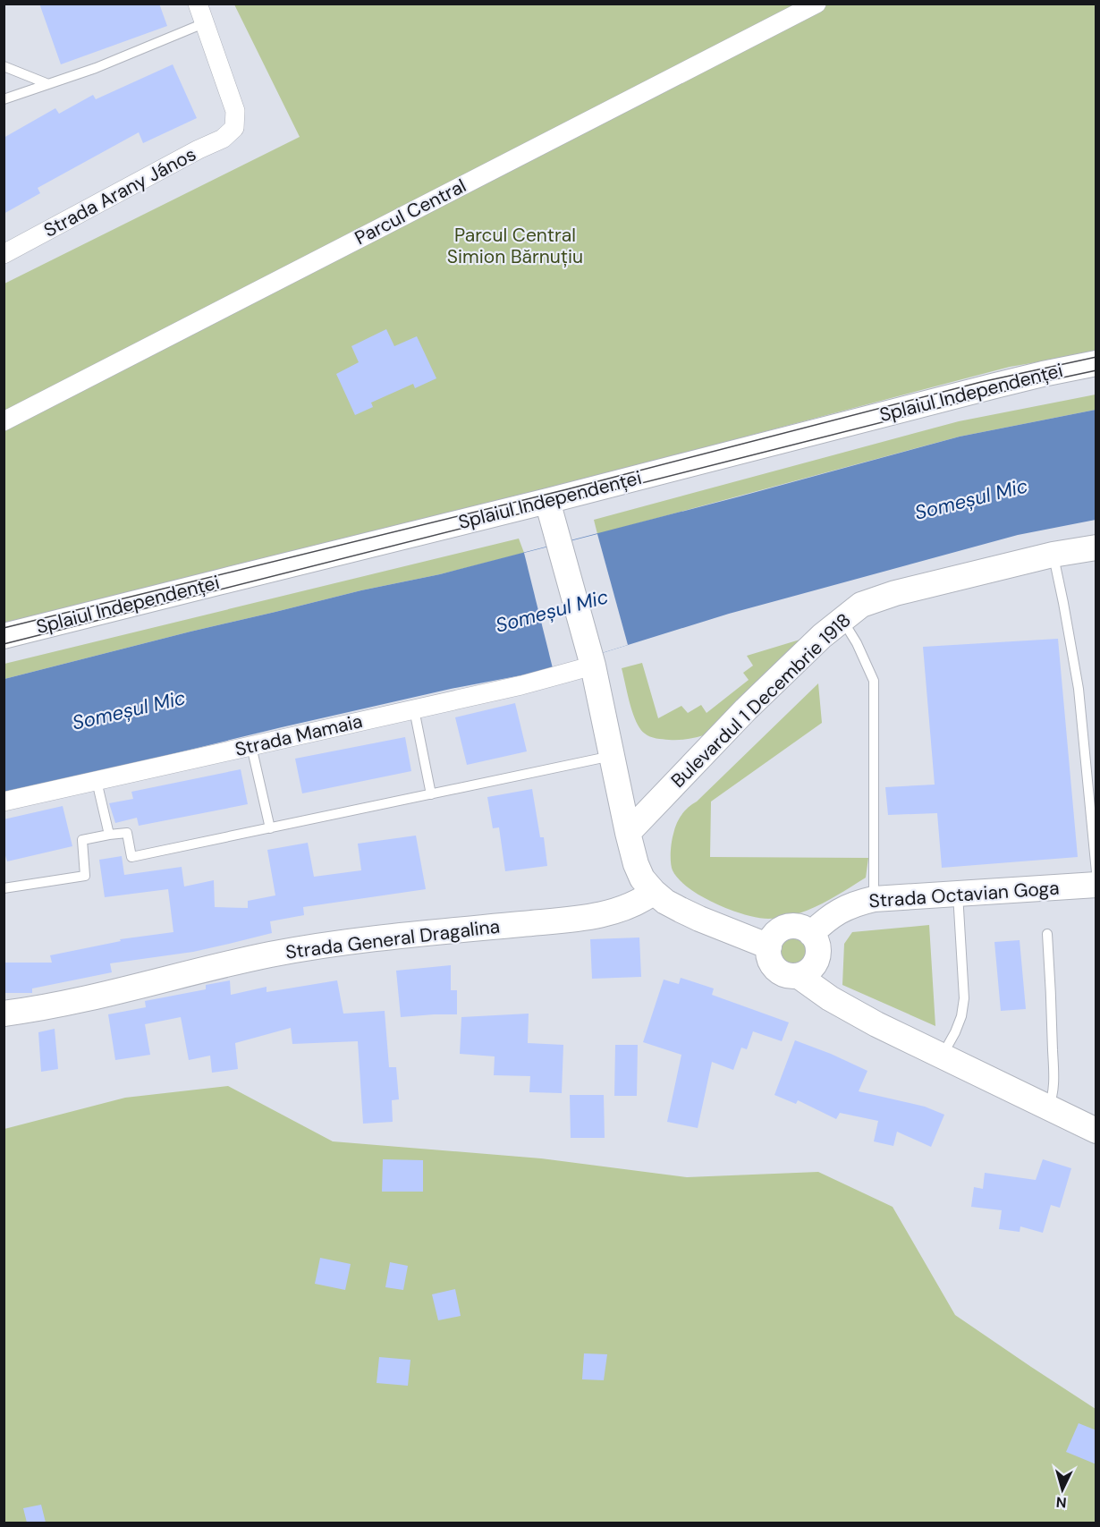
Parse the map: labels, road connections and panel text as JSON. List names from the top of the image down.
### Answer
{
  "streets": {
    "main road": [
      "Splaiul Independenței",
      "Bulevardul 1 Decembrie 1918",
      "Strada Octavian Goga",
      "Strada General Dragalina"
    ],
    "street": ["Strada Arany János", "Parcul Central", "Strada Mamaia"]
  },
  "water": ["Someșul Mic"],
  "parks": ["Parcul Central Simion Bărnuțiu"],
  "north": "bottom"
}
